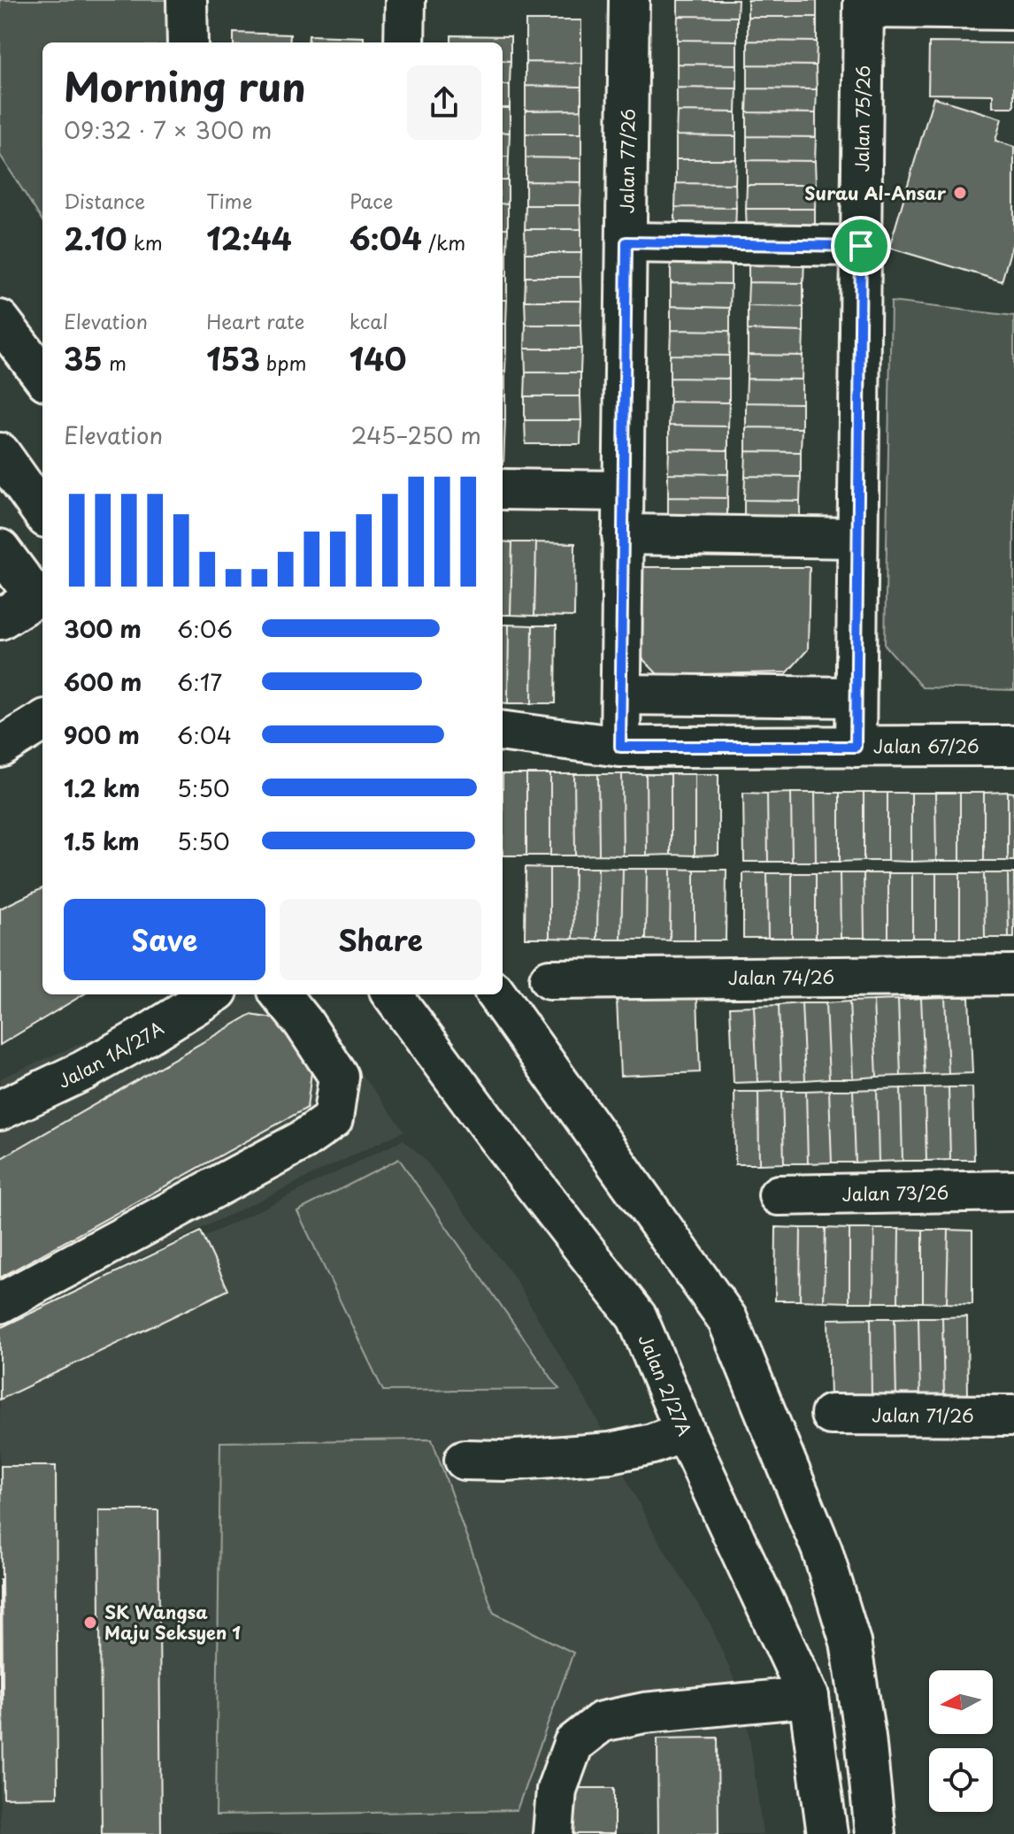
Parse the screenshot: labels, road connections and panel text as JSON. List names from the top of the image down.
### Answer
{
  "streets": {
    "street": [
      "Jalan 75/26",
      "Jalan 77/26",
      "Jalan 67/26",
      "Jalan 74/26",
      "Jalan 1A/27A",
      "Jalan 73/26",
      "Jalan 2/27A",
      "Jalan 71/26"
    ]
  },
  "crossings": [
    ["Jalan 75/26", "Jalan 67/26"],
    ["Jalan 77/26", "Jalan 67/26"]
  ],
  "places": ["Surau Al-Ansar", "SK Wangsa Maju Seksyen 1"],
  "north": "left",
  "page": {
    "heading": ["Morning run", "09:32 · 7 × 300 m"],
    "stats": [
      ["Distance", "2.10 km"],
      ["Time", "12:44"],
      ["Pace", "6:04 /km"],
      ["Elevation", "35 m"],
      ["Heart rate", "153 bpm"],
      ["kcal", "140"]
    ],
    "chart": ["Elevation", "245–250 m"],
    "list": [
      {
        "name": "300 m",
        "note": "6:06"
      },
      {
        "name": "600 m",
        "note": "6:17"
      },
      {
        "name": "900 m",
        "note": "6:04"
      },
      {
        "name": "1.2 km",
        "note": "5:50"
      },
      {
        "name": "1.5 km",
        "note": "5:50"
      }
    ],
    "buttons": ["Save", "Share"]
  }
}
